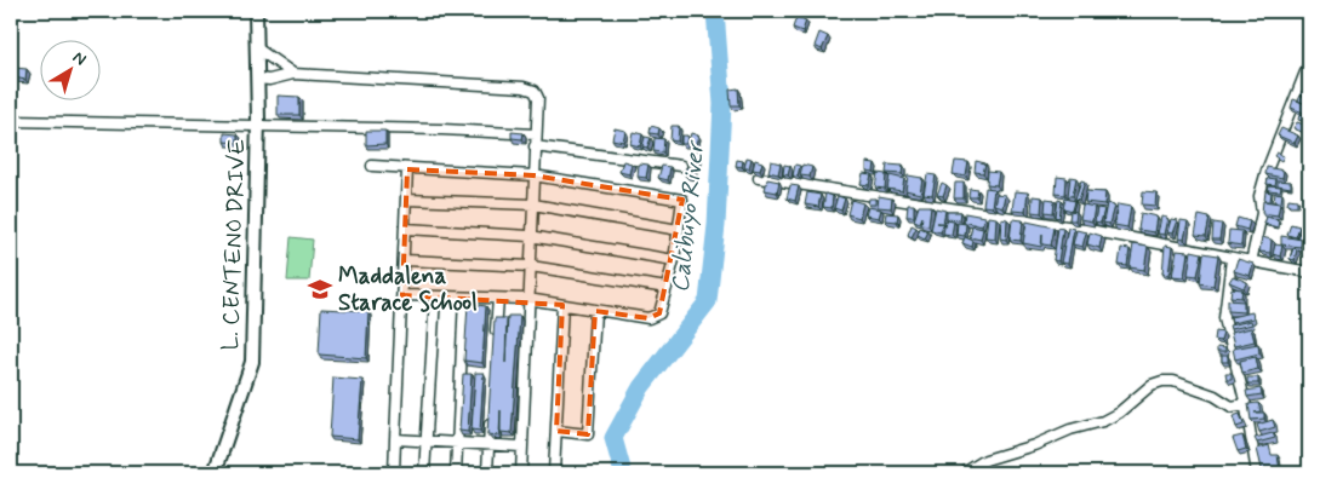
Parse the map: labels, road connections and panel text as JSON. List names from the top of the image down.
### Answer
{
  "streets": {
    "street": ["L. CENTENO DRIVE"]
  },
  "water": ["Calibuyo River"],
  "places": {
    "school or university": ["Maddalena Starace School"]
  },
  "north": "top right"
}
